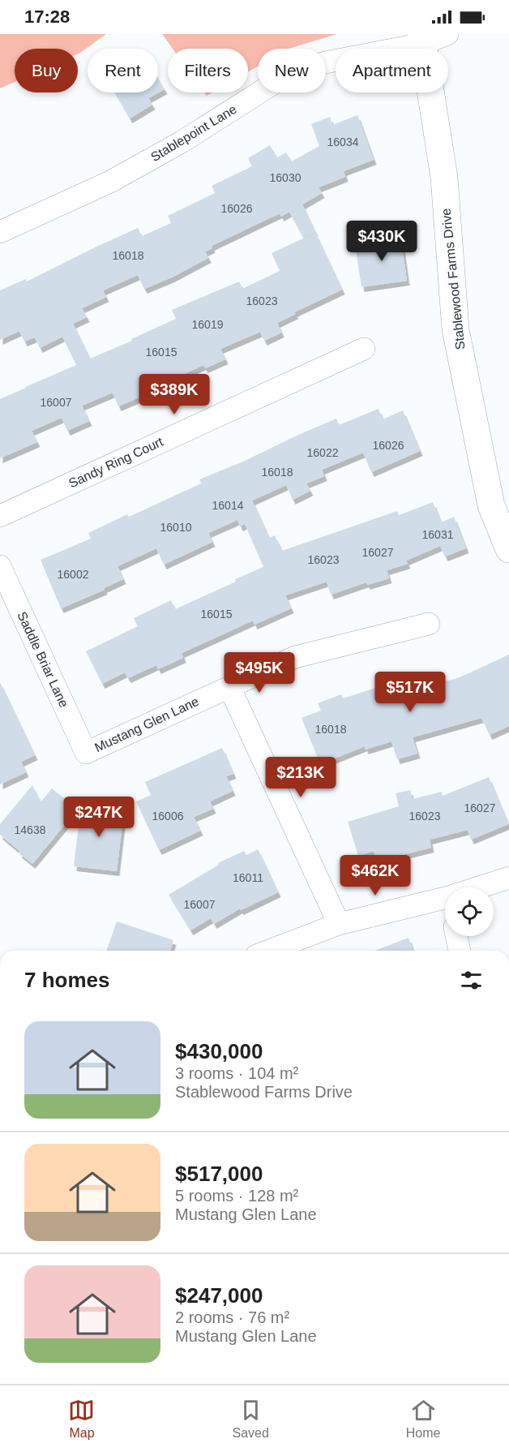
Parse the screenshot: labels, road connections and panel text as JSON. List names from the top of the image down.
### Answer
{
  "streets": {
    "street": [
      "Stablepoint Lane",
      "Stablewood Farms Drive",
      "Sandy Ring Court",
      "Saddle Briar Lane",
      "Mustang Glen Lane"
    ]
  },
  "crossings": [
    ["Stablepoint Lane", "Stablewood Farms Drive"],
    ["Saddle Briar Lane", "Mustang Glen Lane"]
  ],
  "house_numbers": [
    "16034",
    "16030",
    "16026",
    "16018",
    "16023",
    "16019",
    "16015",
    "16007",
    "16026",
    "16022",
    "16018",
    "16014",
    "16010",
    "16031",
    "16027",
    "16023",
    "16002",
    "16015",
    "16018",
    "16027",
    "16006",
    "16023",
    "14638",
    "16011",
    "16007"
  ],
  "page": {
    "status": "17:28",
    "chip": [
      "Buy",
      "Rent",
      "Filters",
      "New",
      "Apartment"
    ],
    "price": [
      "$430K",
      "$389K",
      "$495K",
      "$517K",
      "$213K",
      "$247K",
      "$462K"
    ],
    "heading": "7 homes",
    "list": [
      {
        "name": "$430,000",
        "note": "3 rooms · 104 m² · Stablewood Farms Drive"
      },
      {
        "name": "$517,000",
        "note": "5 rooms · 128 m² · Mustang Glen Lane"
      },
      {
        "name": "$247,000",
        "note": "2 rooms · 76 m² · Mustang Glen Lane"
      }
    ],
    "tabs": ["Map", "Saved", "Home"]
  }
}
